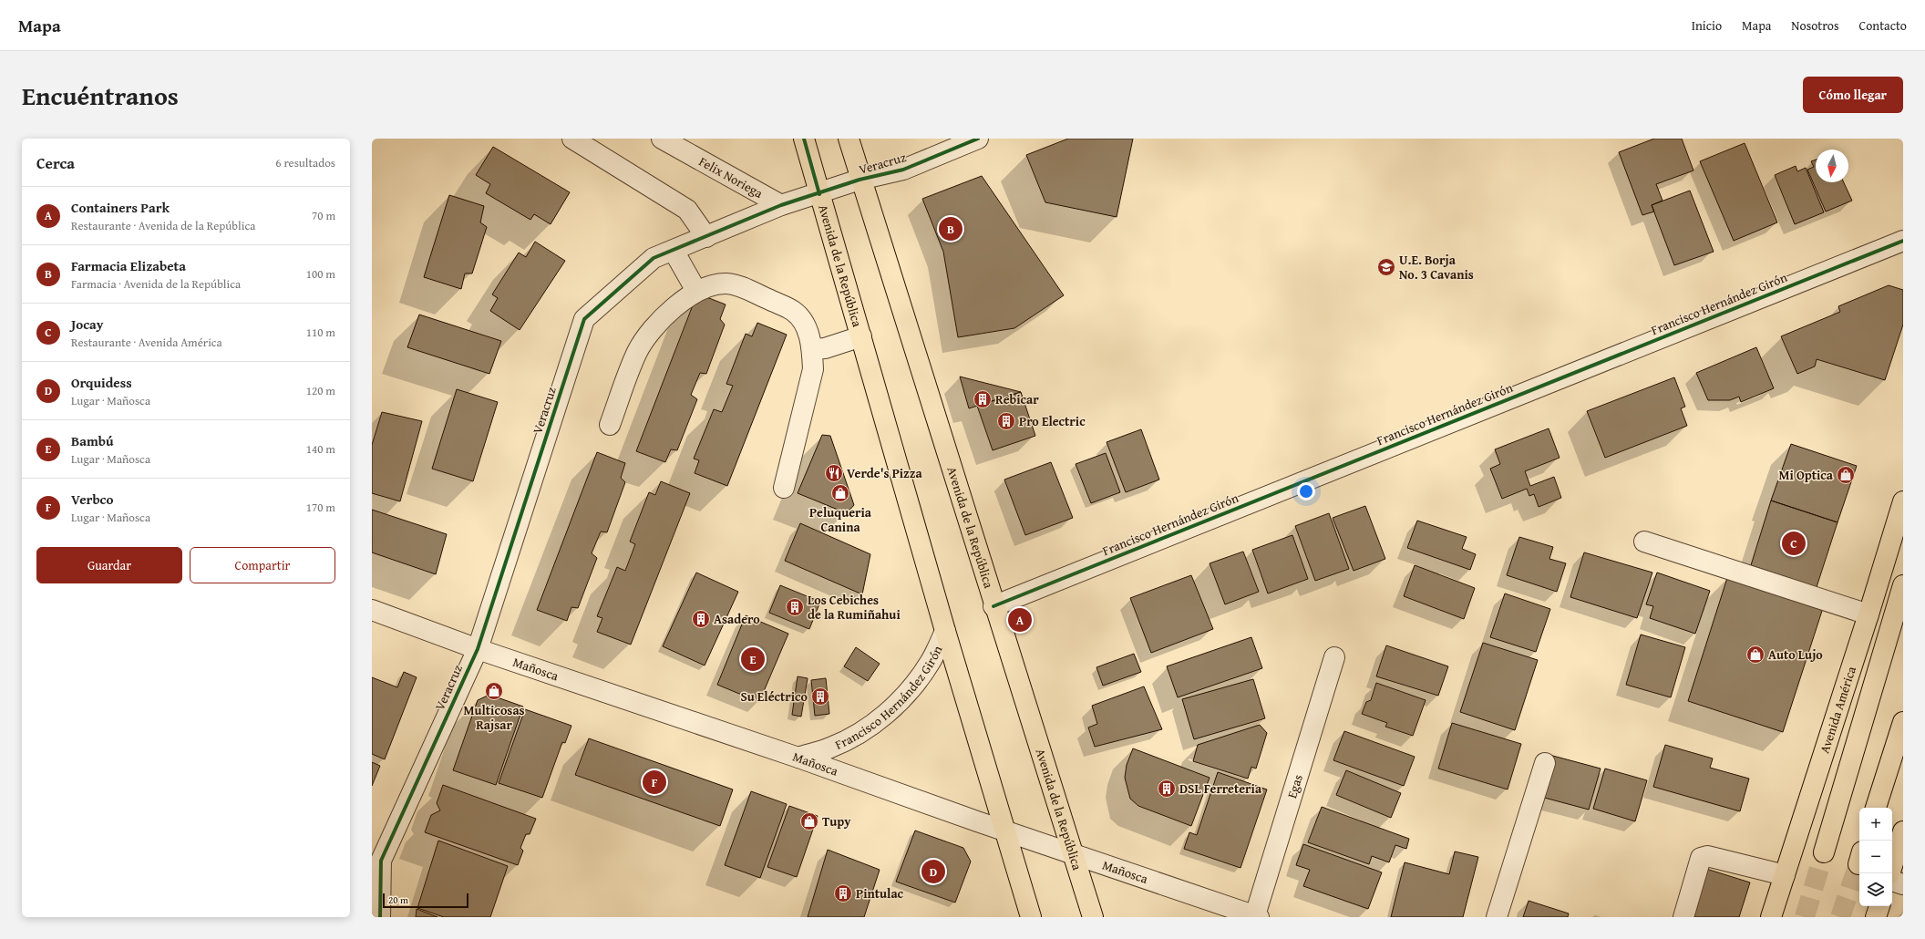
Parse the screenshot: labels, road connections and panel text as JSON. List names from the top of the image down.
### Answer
{
  "streets": {
    "main road": ["Avenida de la República", "Avenida América"],
    "street": [
      "Veracruz",
      "Felix Noriega",
      "Francisco Hernández Girón",
      "Mañosca",
      "Egas"
    ]
  },
  "crossings": [
    ["Veracruz", "Felix Noriega"],
    ["Veracruz", "Avenida de la República"],
    ["Veracruz", "Mañosca"],
    ["Avenida de la República", "Francisco Hernández Girón"],
    ["Avenida de la República", "Mañosca"],
    ["Francisco Hernández Girón", "Mañosca"],
    ["Mañosca", "Egas"]
  ],
  "places": {
    "school or university": ["U.E. Borja No. 3 Cavanis"],
    "building": [
      "Rebicar",
      "Pro Electric",
      "Los Cebiches de la Rumiñahui",
      "Asadero",
      "Su Eléctrico",
      "DSL Ferreteria",
      "Pintulac"
    ],
    "restaurant": ["Verde's Pizza"],
    "shop": [
      "Mi Optica",
      "Peluqueria Canina",
      "Auto Lujo",
      "Multicosas Rajsar",
      "Tupy"
    ]
  },
  "scale_bar": "20 m",
  "north": "bottom",
  "page": {
    "header": "Mapa",
    "nav": [
      "Inicio",
      "Mapa",
      "Nosotros",
      "Contacto"
    ],
    "title": "Encuéntranos",
    "buttons": [
      "Cómo llegar",
      ["Guardar", "Compartir"]
    ],
    "heading": ["Cerca", "6 resultados"],
    "list": [
      {
        "mark": "A",
        "name": "Containers Park",
        "note": "Restaurante · Avenida de la República",
        "value": "70 m"
      },
      {
        "mark": "B",
        "name": "Farmacia Elizabeta",
        "note": "Farmacia · Avenida de la República",
        "value": "100 m"
      },
      {
        "mark": "C",
        "name": "Jocay",
        "note": "Restaurante · Avenida América",
        "value": "110 m"
      },
      {
        "mark": "D",
        "name": "Orquidess",
        "note": "Lugar · Mañosca",
        "value": "120 m"
      },
      {
        "mark": "E",
        "name": "Bambú",
        "note": "Lugar · Mañosca",
        "value": "140 m"
      },
      {
        "mark": "F",
        "name": "Verbco",
        "note": "Lugar · Mañosca",
        "value": "170 m"
      }
    ],
    "pins": [
      "B",
      "C",
      "A",
      "E",
      "F",
      "D"
    ],
    "map_buttons": ["+", "−"],
    "scale": "20 m"
  }
}
